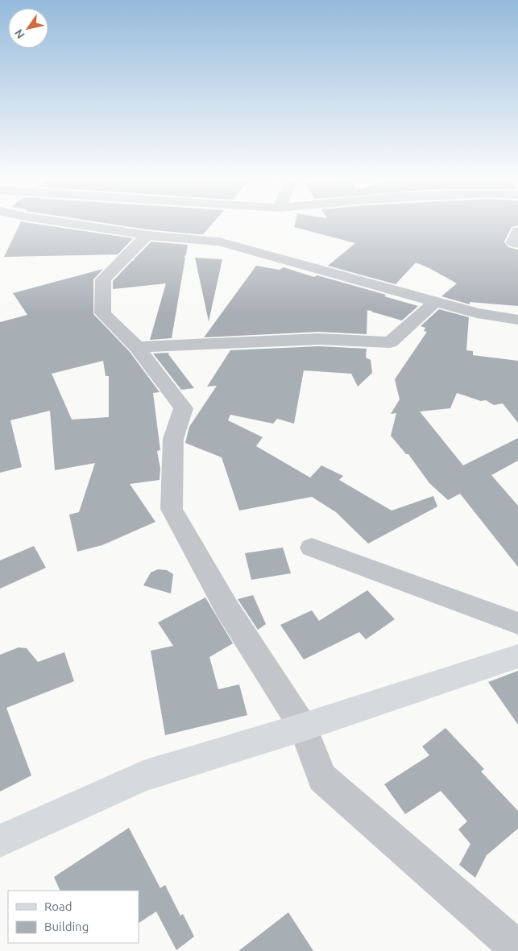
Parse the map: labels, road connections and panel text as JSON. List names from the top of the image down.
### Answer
{
  "legend": ["Road", "Building"],
  "north": "bottom left"
}
